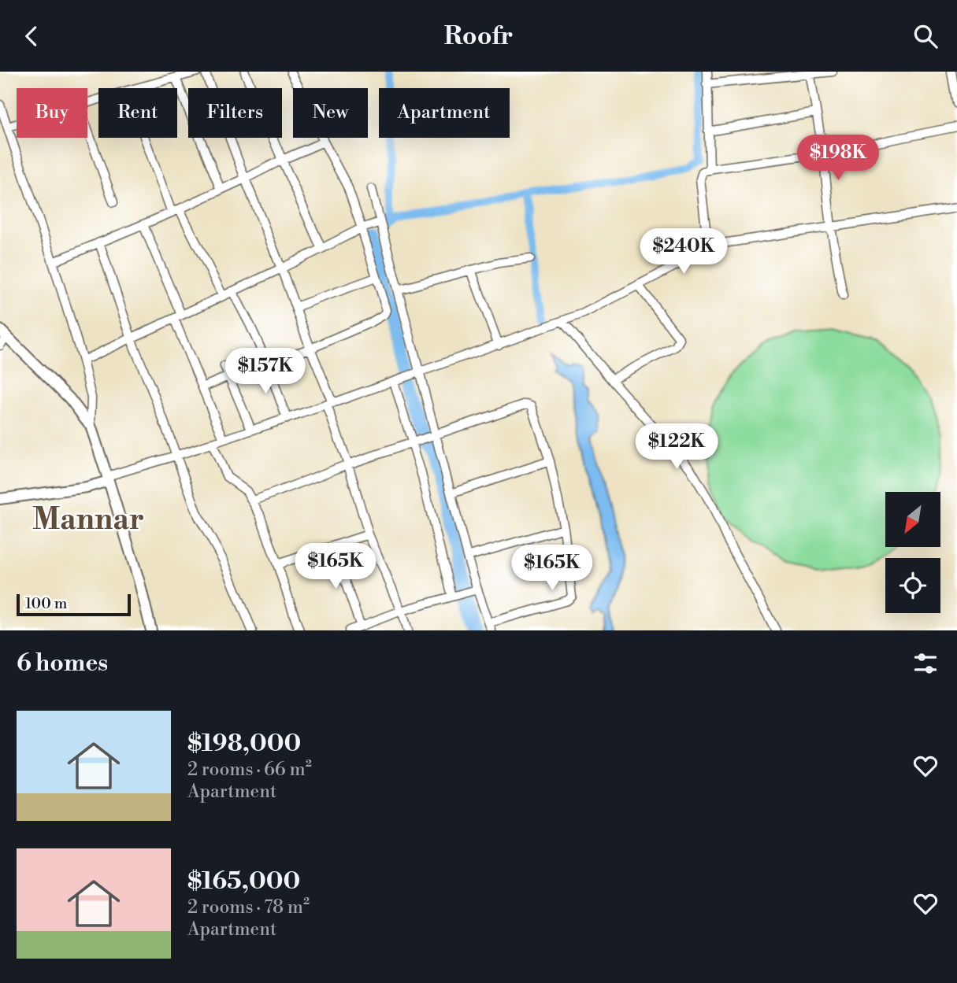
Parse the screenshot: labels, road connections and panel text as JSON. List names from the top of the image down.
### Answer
{
  "districts": ["Mannar"],
  "scale_bar": "100 m",
  "north": "bottom left",
  "page": {
    "header": "Roofr",
    "chip": [
      "Buy",
      "Rent",
      "Filters",
      "New",
      "Apartment"
    ],
    "price": [
      "$198K",
      "$240K",
      "$157K",
      "$122K",
      "$165K",
      "$165K"
    ],
    "scale": "100 m",
    "heading": "6 homes",
    "list": [
      {
        "name": "$198,000",
        "note": "2 rooms · 66 m² · Apartment"
      },
      {
        "name": "$165,000",
        "note": "2 rooms · 78 m² · Apartment"
      }
    ]
  }
}
